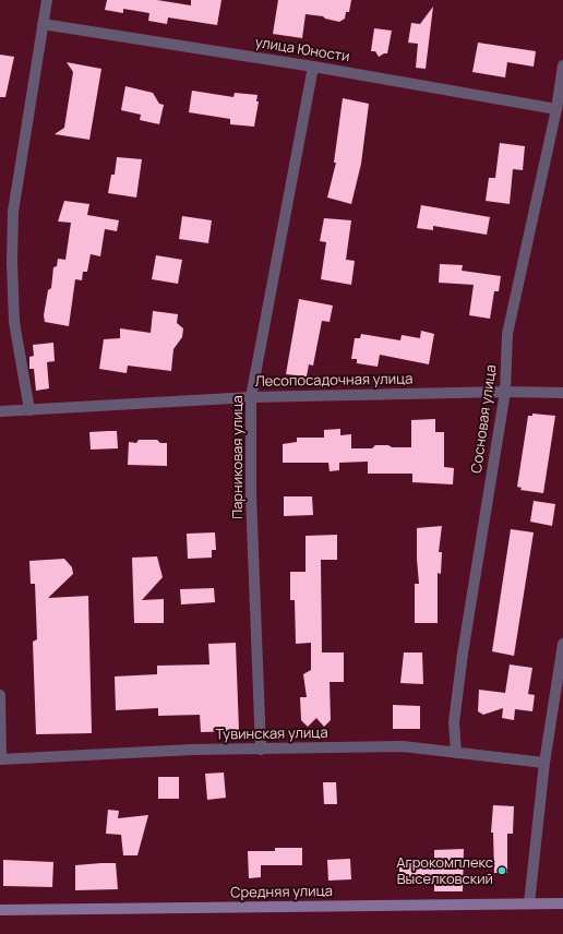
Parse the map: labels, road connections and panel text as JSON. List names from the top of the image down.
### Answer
{
  "streets": {
    "street": [
      "улица Юности",
      "Лесопосадочная улица",
      "Сосновая улица",
      "Парниковая улица",
      "Тувинская улица",
      "Средняя улица"
    ]
  },
  "crossings": [
    ["улица Юности", "Сосновая улица"],
    ["улица Юности", "Парниковая улица"],
    ["Лесопосадочная улица", "Сосновая улица"],
    ["Лесопосадочная улица", "Парниковая улица"],
    ["Сосновая улица", "Тувинская улица"],
    ["Парниковая улица", "Тувинская улица"]
  ],
  "places": ["Агрокомплекс Выселковский"]
}
